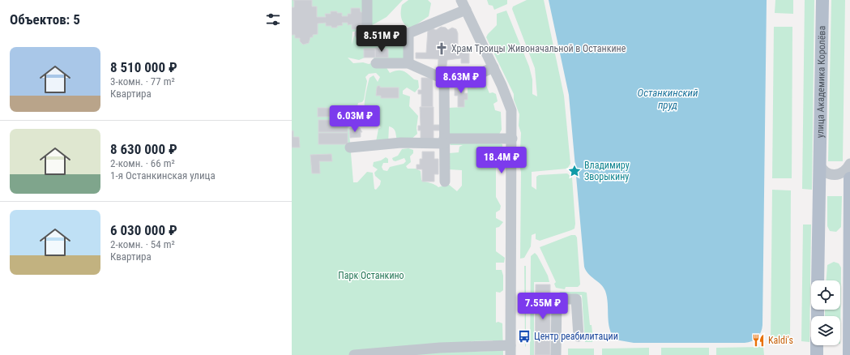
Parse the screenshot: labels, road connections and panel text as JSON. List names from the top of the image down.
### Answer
{
  "streets": {
    "main road": ["улица Академика Королёва"]
  },
  "water": ["Останкинский пруд"],
  "parks": ["Парк Останкино"],
  "places": {
    "church": ["Храм Троицы Живоначальной в Останкине"],
    "place": ["Владимиру Зворыкину"],
    "bus stop": ["Центр реабилитации"],
    "restaurant": ["Kaldi's"]
  },
  "page": {
    "heading": "Объектов: 5",
    "price": [
      "8.51M ₽",
      "8.63M ₽",
      "6.03M ₽",
      "18.4M ₽",
      "7.55M ₽"
    ],
    "list": [
      {
        "name": "8 510 000 ₽",
        "note": "3-комн. · 77 m² · Квартира"
      },
      {
        "name": "8 630 000 ₽",
        "note": "2-комн. · 66 m² · 1-я Останкинская улица"
      },
      {
        "name": "6 030 000 ₽",
        "note": "2-комн. · 54 m² · Квартира"
      }
    ]
  }
}
